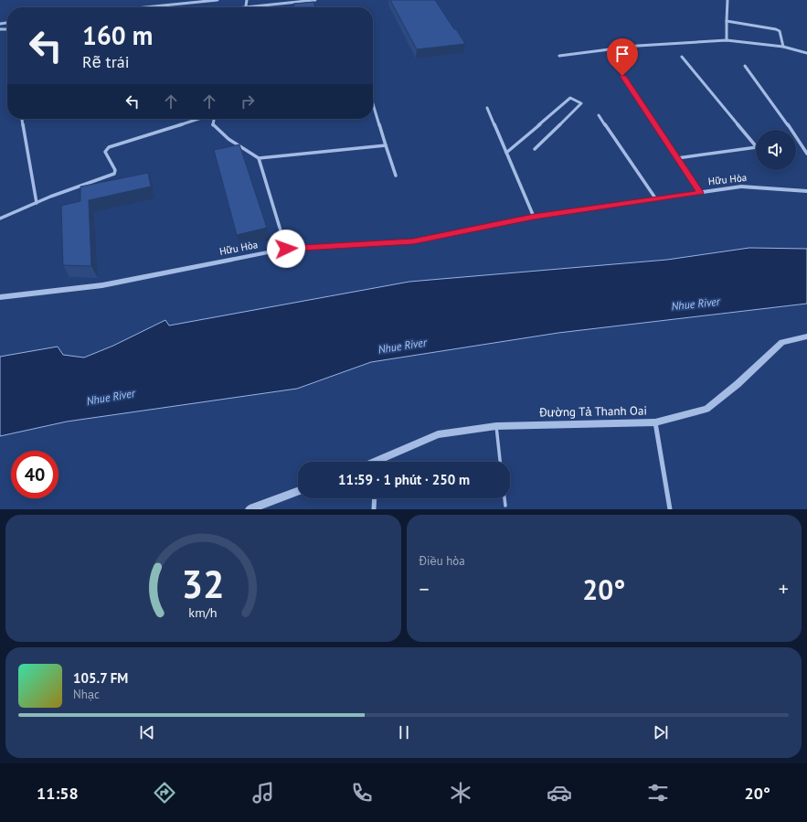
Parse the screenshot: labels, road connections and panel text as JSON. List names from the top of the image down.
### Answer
{
  "streets": {
    "street": ["Hữu Hòa", "Đường Tả Thanh Oai"]
  },
  "water": ["Nhue River"],
  "page": {
    "turn": ["160 m", "Rẽ trái"],
    "limit": "40",
    "trip": "11:59 · 1 phút · 250 m",
    "tile": "Điều hòa",
    "heat": ["−", "20°", "+"],
    "song": ["105.7 FM", "Nhạc"],
    "tabs": ["11:58", "20°"],
    "gauge": ["32", "km/h"]
  }
}
